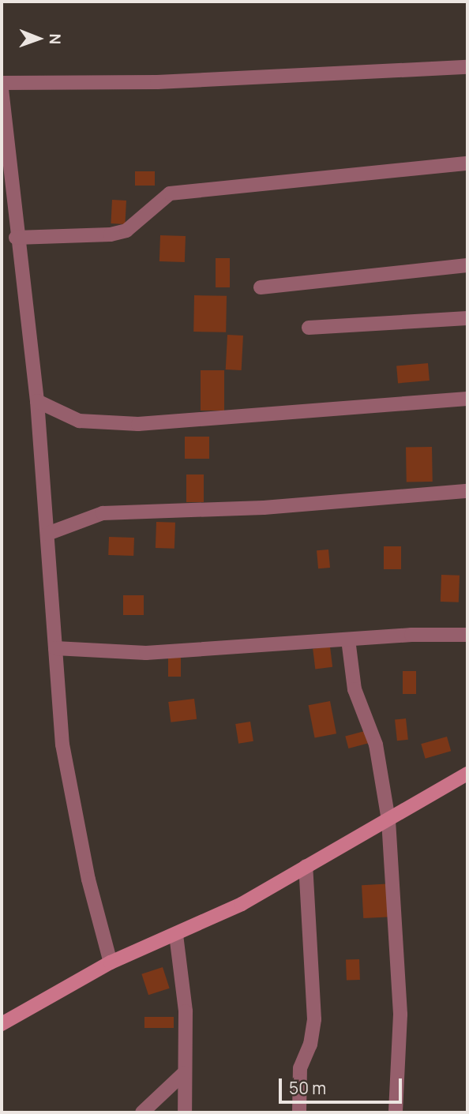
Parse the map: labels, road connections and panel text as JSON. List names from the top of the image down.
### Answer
{
  "scale_bar": "50 m",
  "north": "right"
}
